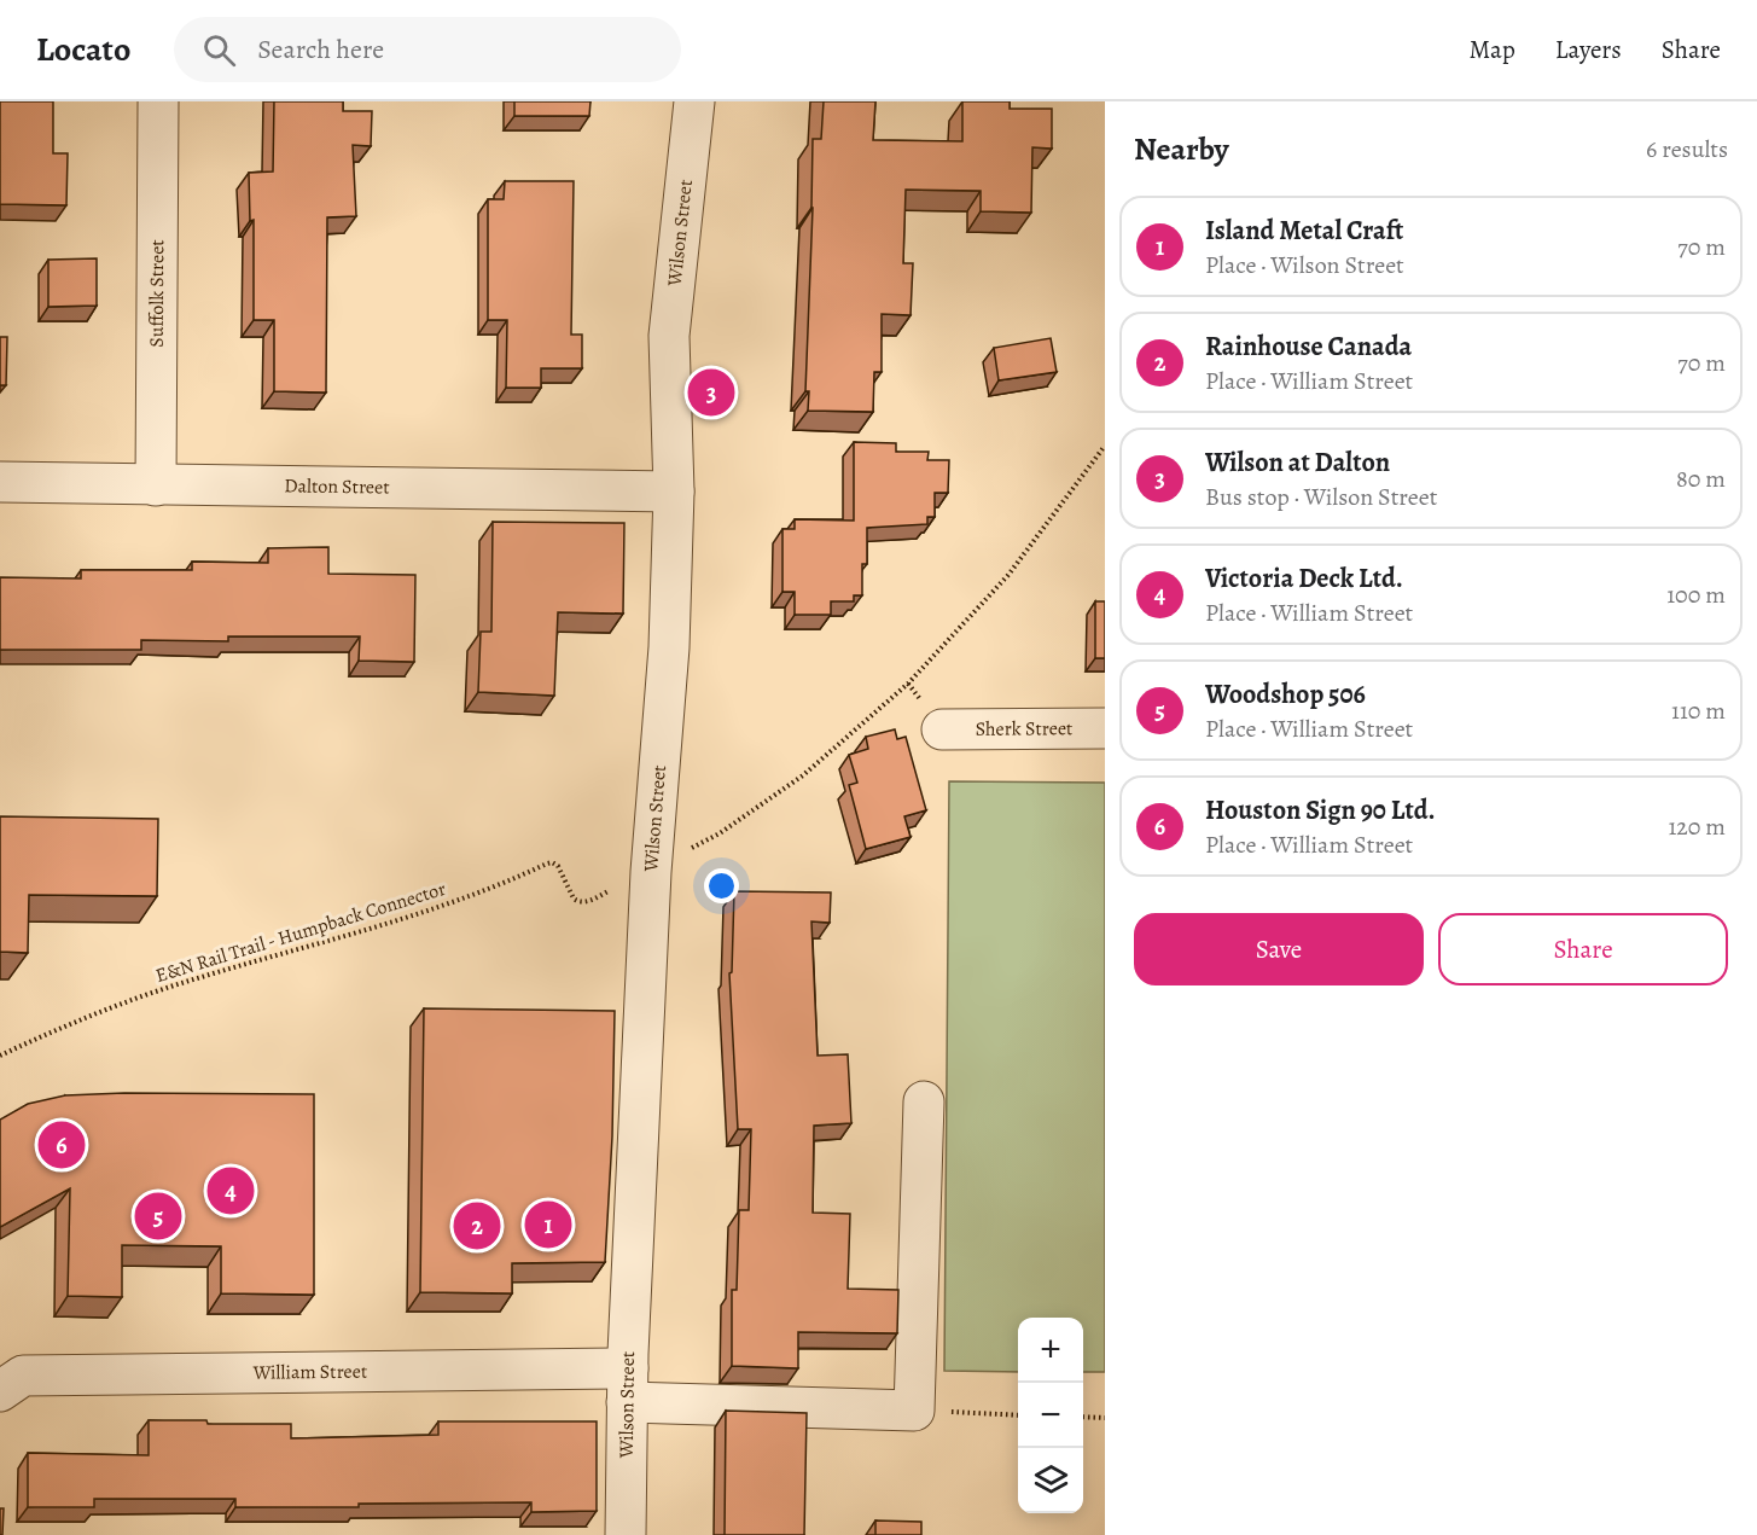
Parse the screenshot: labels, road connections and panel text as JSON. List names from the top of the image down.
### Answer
{
  "streets": {
    "street": [
      "Wilson Street",
      "Suffolk Street",
      "Dalton Street",
      "Sherk Street",
      "William Street"
    ],
    "path": ["E&N Rail Trail - Humpback Connector"]
  },
  "crossings": [
    ["Wilson Street", "Dalton Street"],
    ["Wilson Street", "William Street"],
    ["Suffolk Street", "Dalton Street"]
  ],
  "page": {
    "header": "Locato",
    "search": "Search here",
    "nav": ["Map", "Layers", "Share"],
    "heading": ["Nearby", "6 results"],
    "list": [
      {
        "mark": "1",
        "name": "Island Metal Craft",
        "note": "Place · Wilson Street",
        "value": "70 m"
      },
      {
        "mark": "2",
        "name": "Rainhouse Canada",
        "note": "Place · William Street",
        "value": "70 m"
      },
      {
        "mark": "3",
        "name": "Wilson at Dalton",
        "note": "Bus stop · Wilson Street",
        "value": "80 m"
      },
      {
        "mark": "4",
        "name": "Victoria Deck Ltd.",
        "note": "Place · William Street",
        "value": "100 m"
      },
      {
        "mark": "5",
        "name": "Woodshop 506",
        "note": "Place · William Street",
        "value": "110 m"
      },
      {
        "mark": "6",
        "name": "Houston Sign 90 Ltd.",
        "note": "Place · William Street",
        "value": "120 m"
      }
    ],
    "pins": [
      "3",
      "6",
      "4",
      "5",
      "1",
      "2"
    ],
    "buttons": ["Save", "Share"],
    "map_buttons": ["+", "−"]
  }
}
